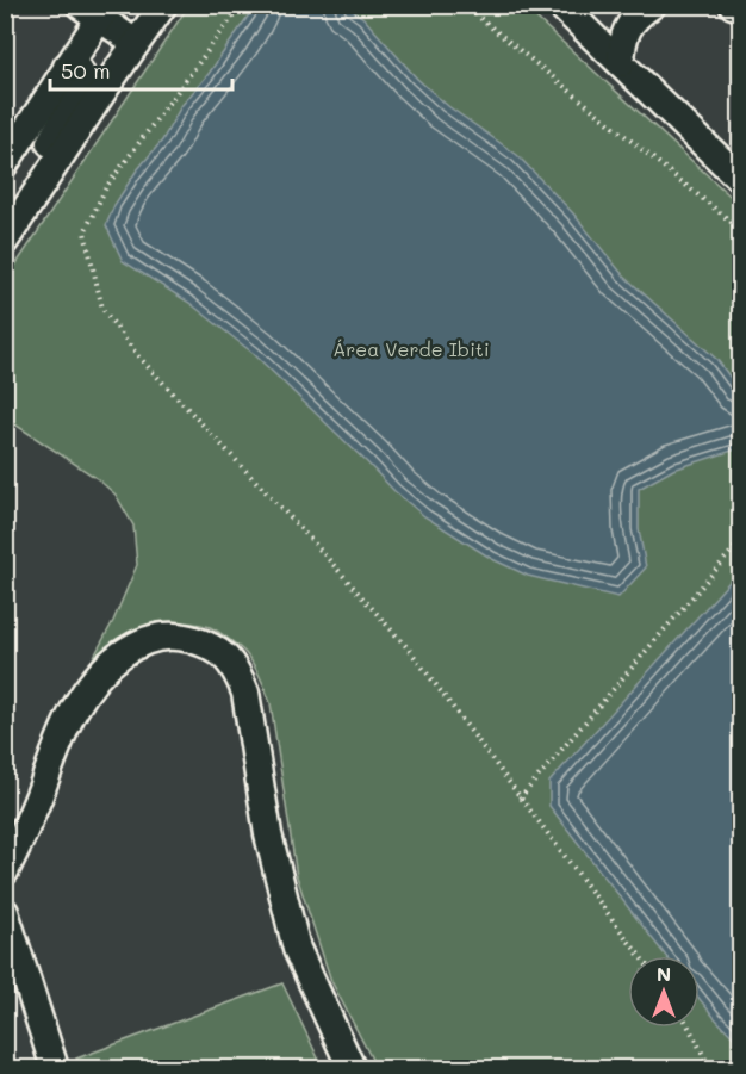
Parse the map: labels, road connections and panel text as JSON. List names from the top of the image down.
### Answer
{
  "parks": ["Área Verde Ibiti"],
  "scale_bar": "50 m",
  "north": "top"
}
